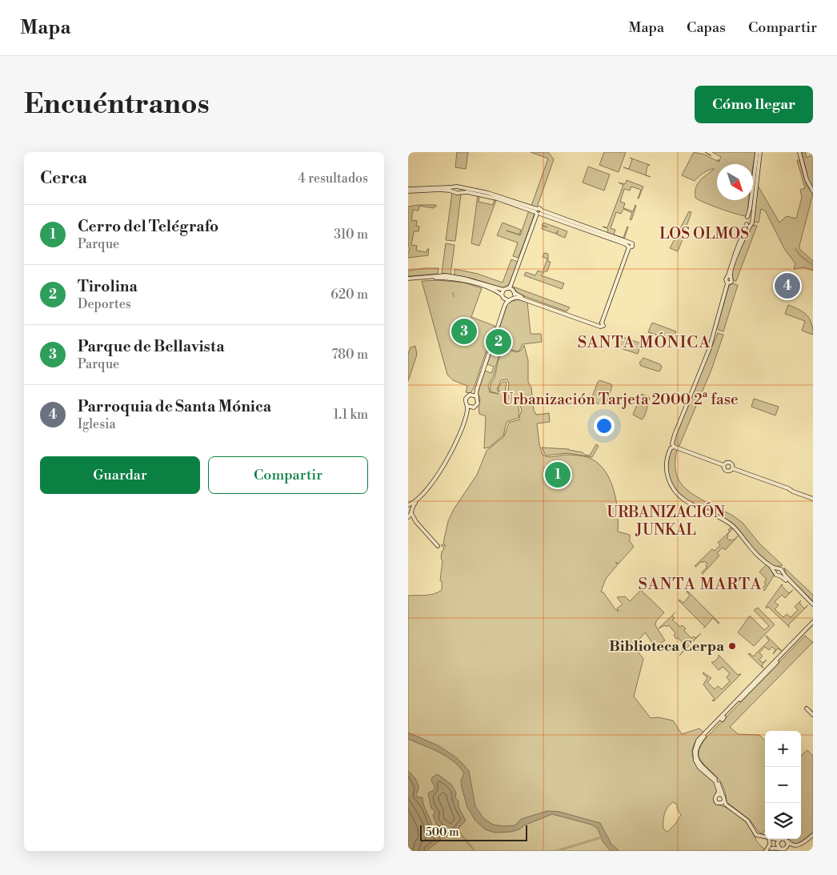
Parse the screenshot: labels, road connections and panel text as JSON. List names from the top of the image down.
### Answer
{
  "districts": [
    "LOS OLMOS",
    "SANTA MÓNICA",
    "Urbanización Tarjeta 2000 2ª fase",
    "URBANIZACIÓN JUNKAL",
    "SANTA MARTA"
  ],
  "places": ["Biblioteca Cerpa"],
  "scale_bar": "500 m",
  "north": "bottom right",
  "page": {
    "header": "Mapa",
    "nav": ["Mapa", "Capas", "Compartir"],
    "buttons": [
      "Cómo llegar",
      ["Guardar", "Compartir"]
    ],
    "title": "Encuéntranos",
    "heading": ["Cerca", "4 resultados"],
    "list": [
      {
        "mark": "1",
        "name": "Cerro del Telégrafo",
        "note": "Parque",
        "value": "310 m"
      },
      {
        "mark": "2",
        "name": "Tirolina",
        "note": "Deportes",
        "value": "620 m"
      },
      {
        "mark": "3",
        "name": "Parque de Bellavista",
        "note": "Parque",
        "value": "780 m"
      },
      {
        "mark": "4",
        "name": "Parroquia de Santa Mónica",
        "note": "Iglesia",
        "value": "1.1 km"
      }
    ],
    "pins": [
      "4",
      "3",
      "2",
      "1"
    ],
    "map_buttons": ["+", "−"],
    "scale": "500 m"
  }
}
